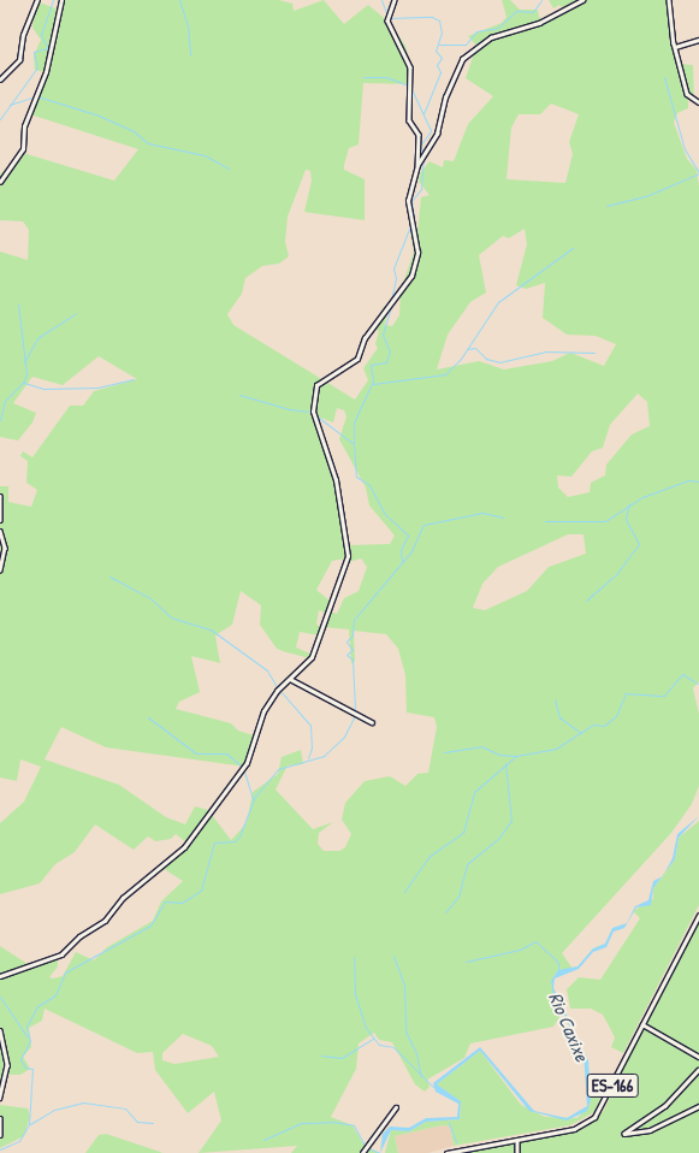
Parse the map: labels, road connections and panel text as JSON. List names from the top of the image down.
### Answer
{
  "streets": {
    "main road": ["ES-166"]
  },
  "water": ["Rio Caxixe"]
}
